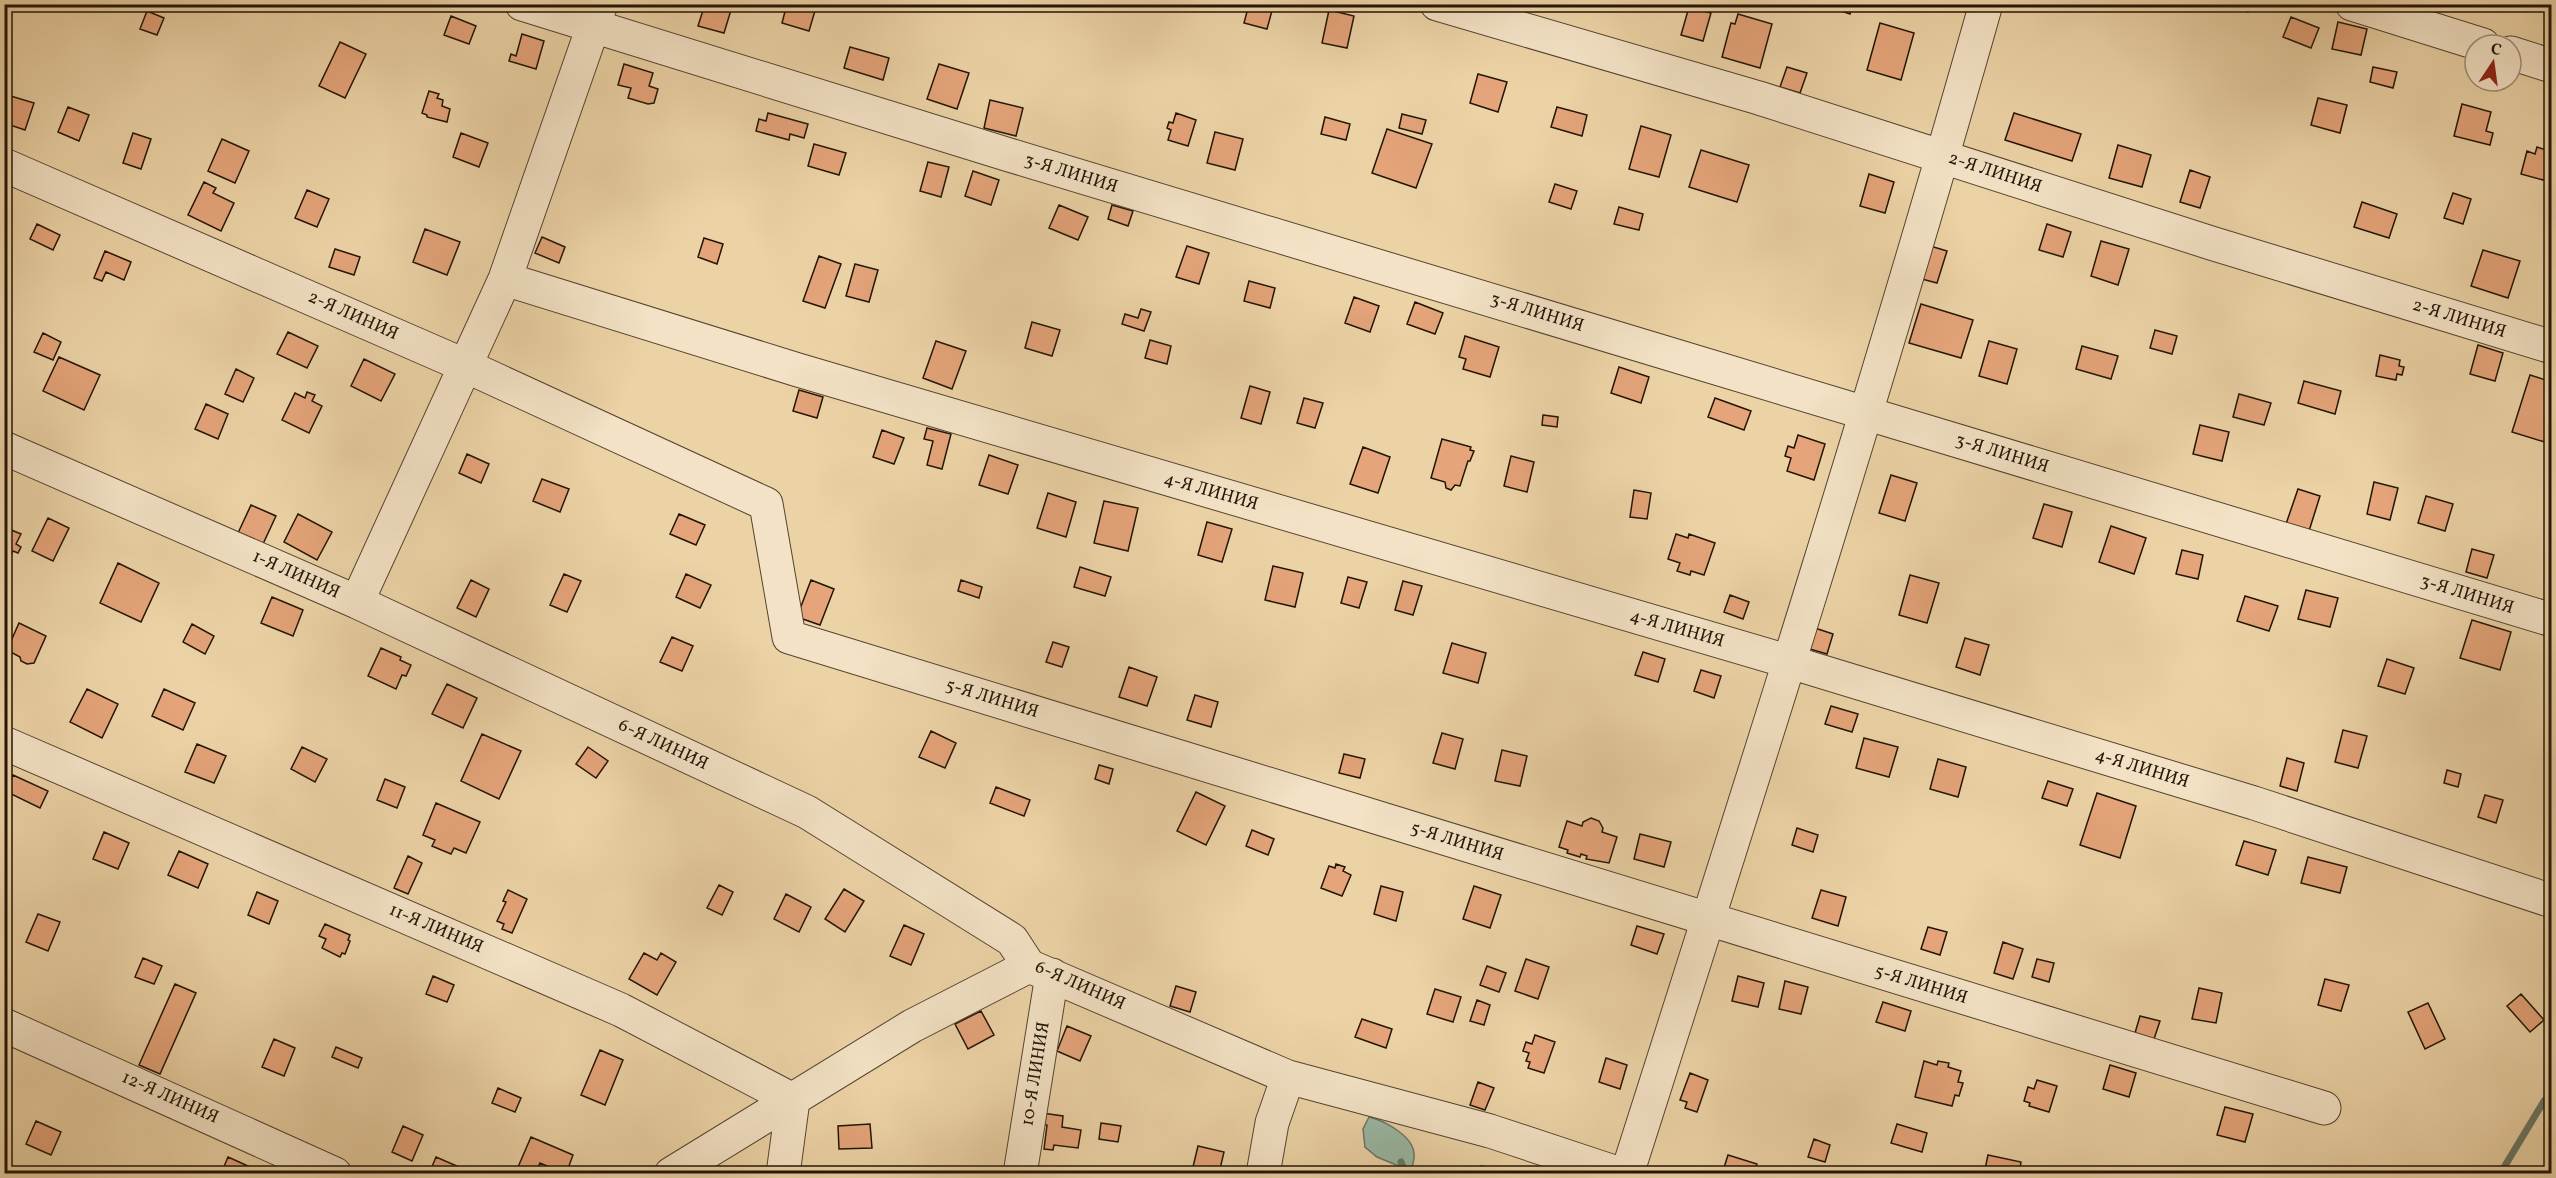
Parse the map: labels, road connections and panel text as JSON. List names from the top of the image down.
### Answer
{
  "streets": {
    "street": [
      "2-Я ЛИНИЯ",
      "3-Я ЛИНИЯ",
      "4-Я ЛИНИЯ",
      "1-Я ЛИНИЯ",
      "5-Я ЛИНИЯ",
      "6-Я ЛИНИЯ",
      "11-Я ЛИНИЯ",
      "10-Я ЛИНИЯ",
      "12-Я ЛИНИЯ"
    ]
  },
  "crossings": [
    ["2-Я ЛИНИЯ", "5-Я ЛИНИЯ"],
    ["1-Я ЛИНИЯ", "6-Я ЛИНИЯ"],
    ["6-Я ЛИНИЯ", "10-Я ЛИНИЯ"]
  ],
  "north": "top"
}
